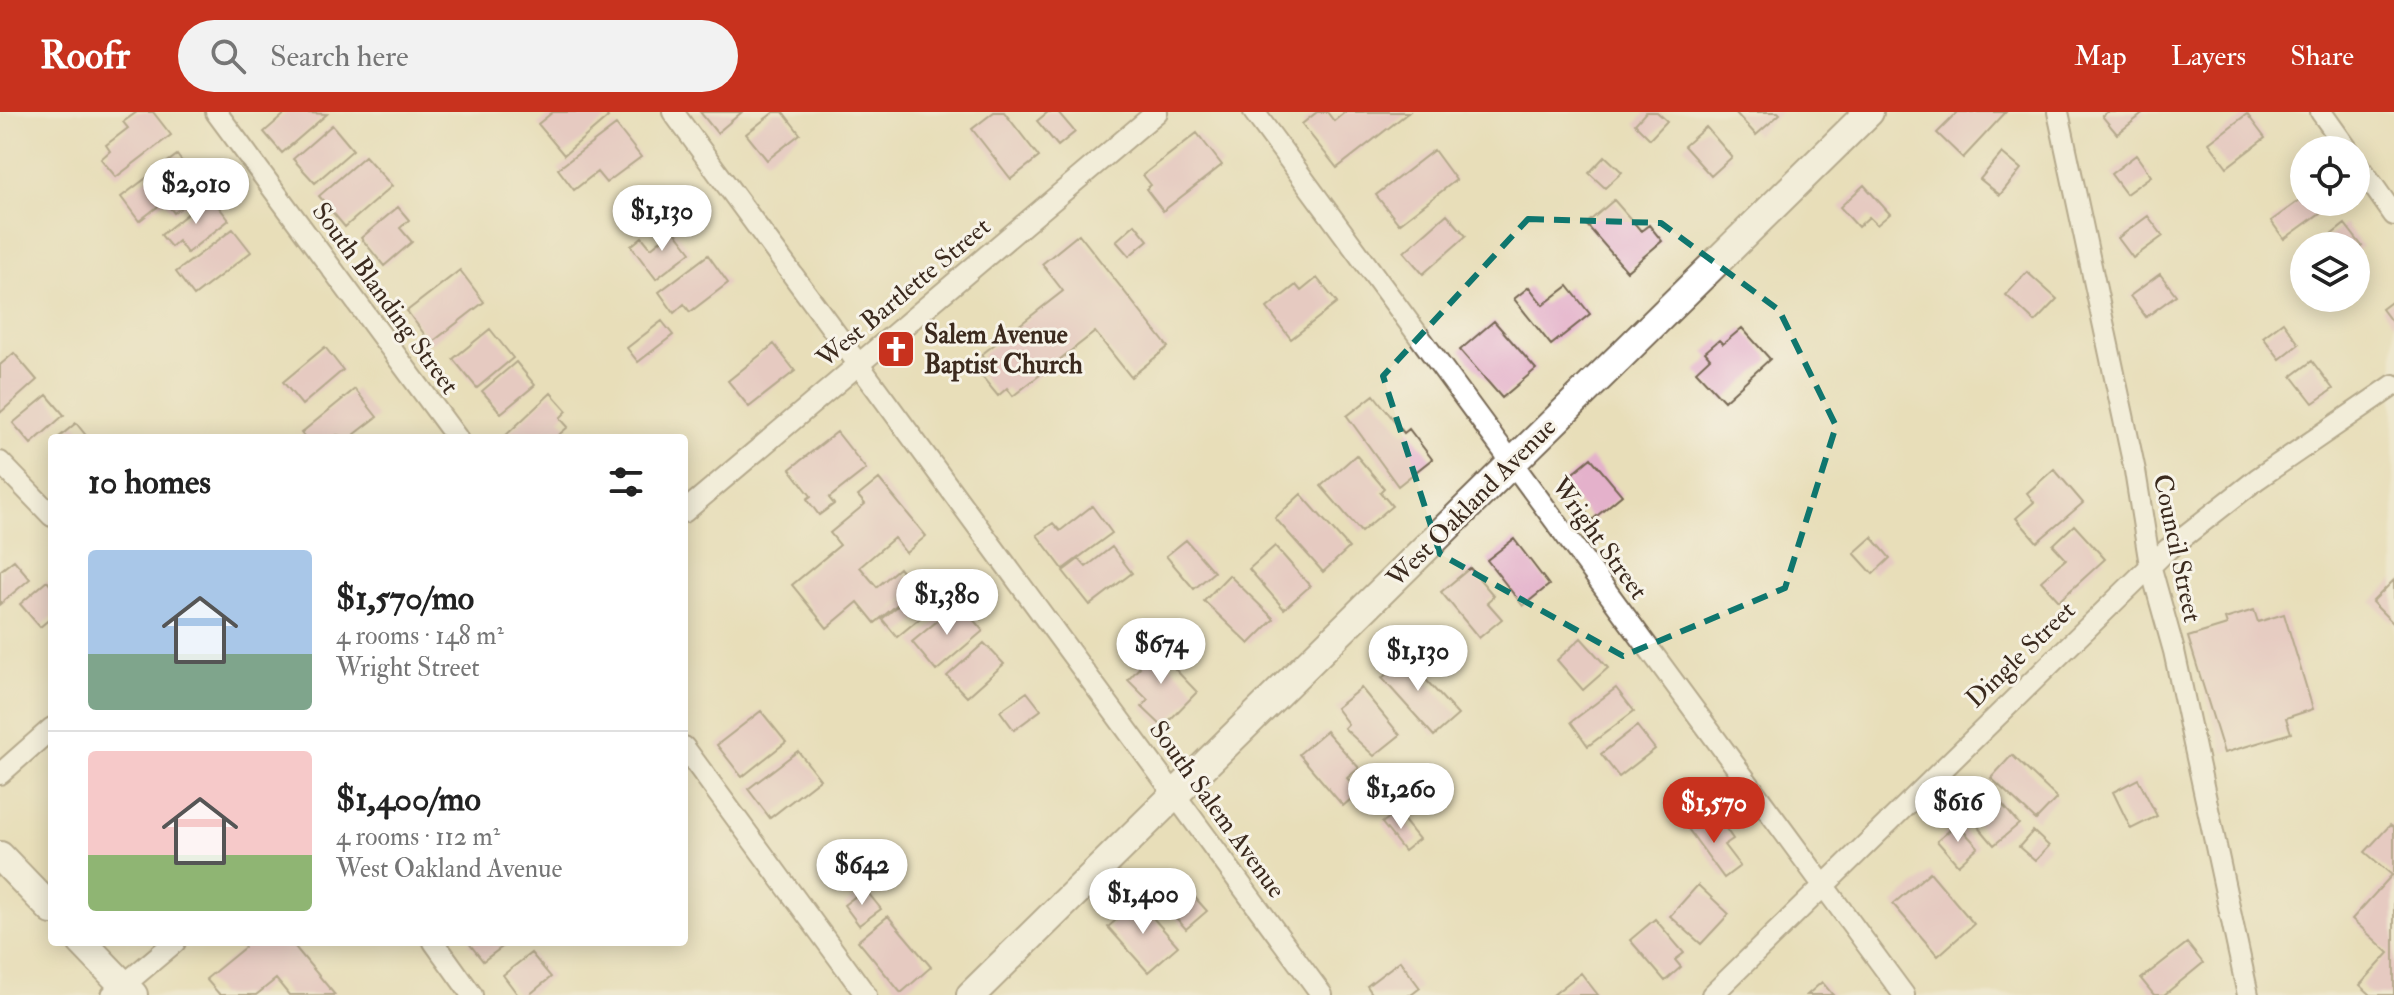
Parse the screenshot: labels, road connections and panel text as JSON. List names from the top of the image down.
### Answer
{
  "streets": {
    "street": [
      "West Bartlette Street",
      "South Blanding Street",
      "West Oakland Avenue",
      "Wright Street",
      "Council Street",
      "Dingle Street",
      "South Salem Avenue"
    ]
  },
  "crossings": [
    ["West Bartlette Street", "South Salem Avenue"],
    ["West Oakland Avenue", "Wright Street"],
    ["West Oakland Avenue", "South Salem Avenue"],
    ["Wright Street", "Dingle Street"],
    ["Council Street", "Dingle Street"]
  ],
  "places": {
    "church": ["Salem Avenue Baptist Church"]
  },
  "page": {
    "header": "Roofr",
    "search": "Search here",
    "nav": ["Map", "Layers", "Share"],
    "price": [
      "$2,010",
      "$1,130",
      "$1,380",
      "$674",
      "$1,130",
      "$1,260",
      "$616",
      "$1,570",
      "$642",
      "$1,400"
    ],
    "heading": "10 homes",
    "list": [
      {
        "name": "$1,570/mo",
        "note": "4 rooms · 148 m² · Wright Street"
      },
      {
        "name": "$1,400/mo",
        "note": "4 rooms · 112 m² · West Oakland Avenue"
      }
    ]
  }
}
